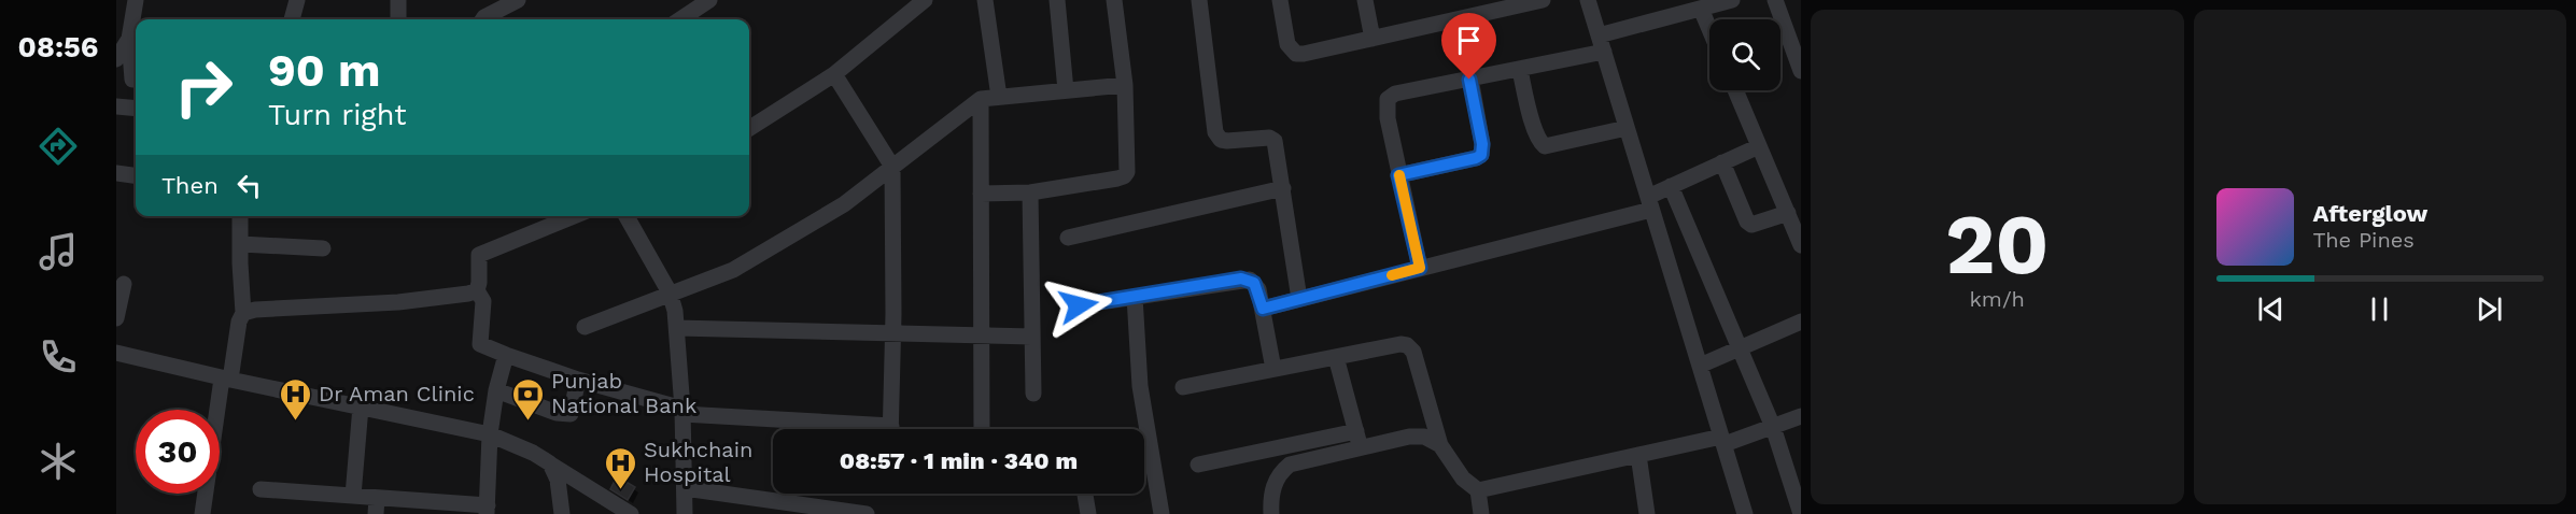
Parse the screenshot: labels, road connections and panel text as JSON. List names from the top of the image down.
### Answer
{
  "places": {
    "hospital": ["Dr Aman Clinic", "Sukhchain Hospital"],
    "bank": ["Punjab National Bank"]
  },
  "page": {
    "tabs": "08:56",
    "tile": ["20", "km/h"],
    "turn": ["90 m", "Turn right"],
    "then": "Then",
    "song": ["Afterglow", "The Pines"],
    "limit": "30",
    "trip": "08:57 · 1 min · 340 m"
  }
}
